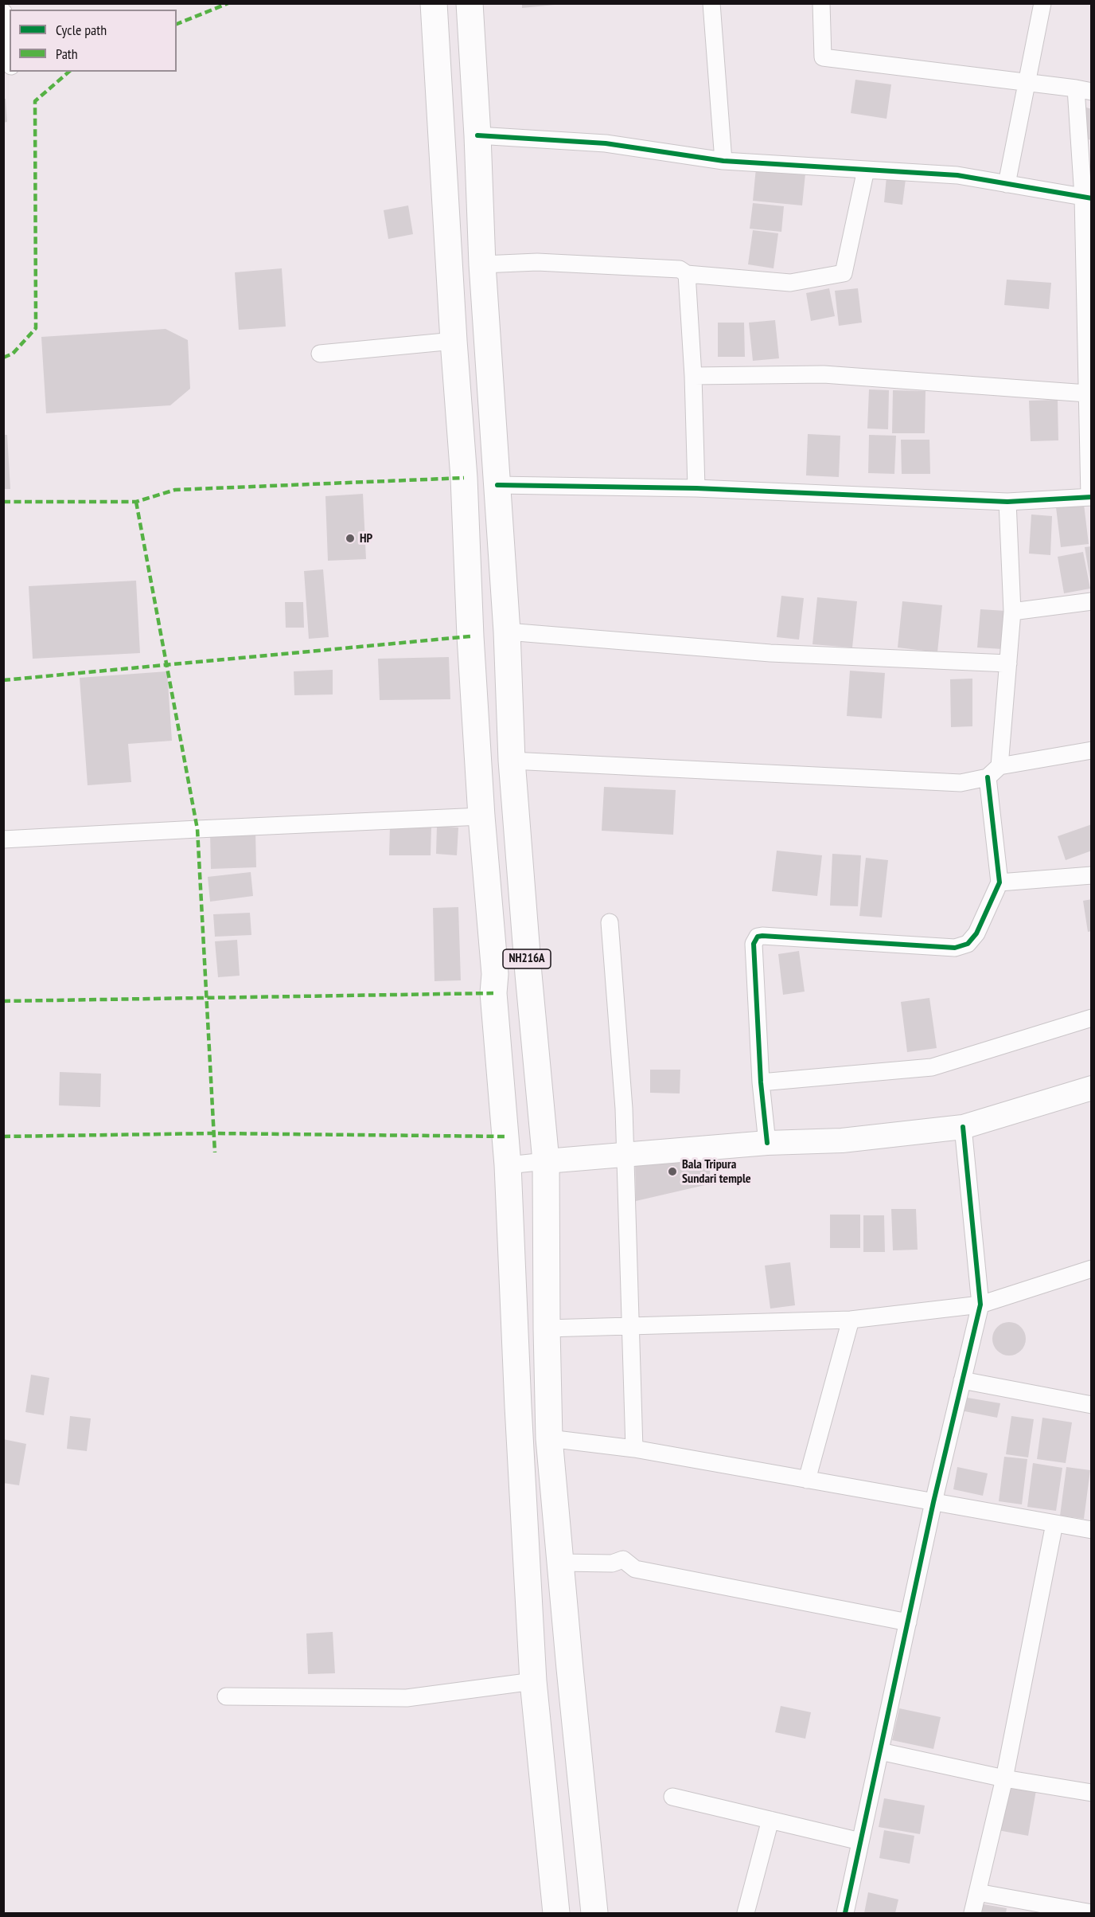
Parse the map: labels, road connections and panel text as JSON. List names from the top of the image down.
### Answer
{
  "streets": {
    "highway": ["NH216A"]
  },
  "places": ["HP", "Bala Tripura Sundari temple"],
  "legend": ["Cycle path", "Path"]
}
